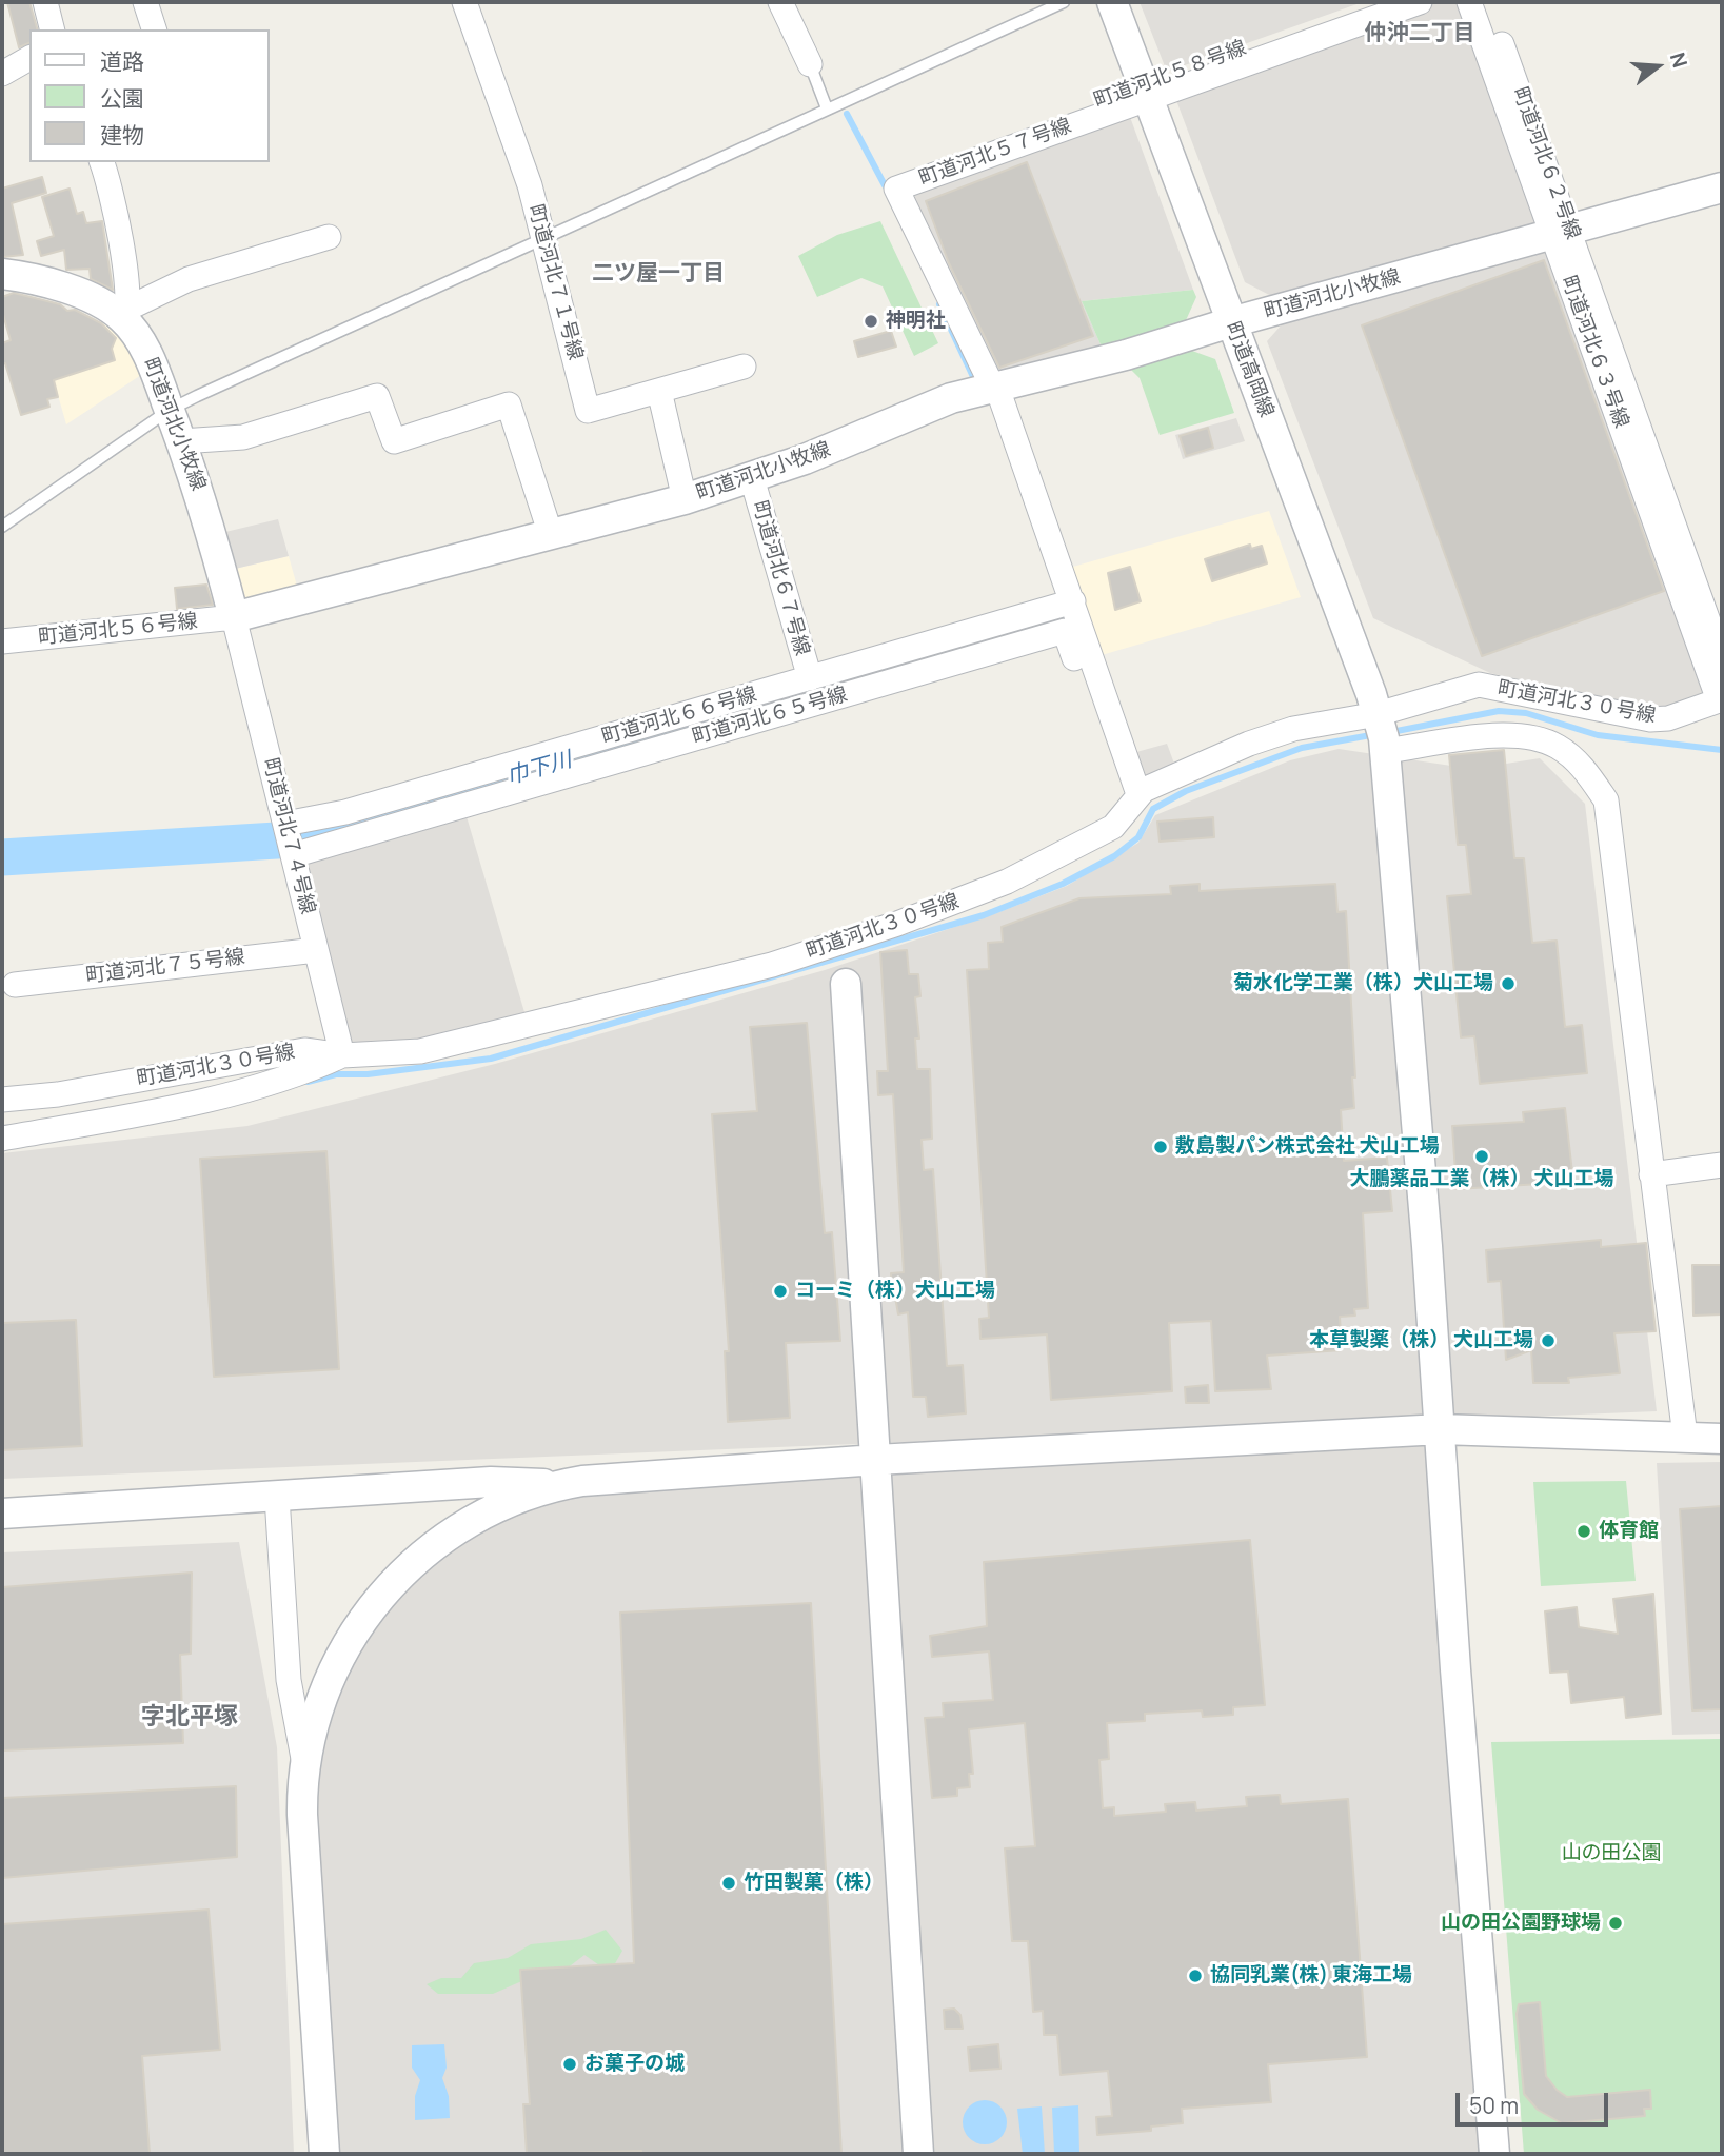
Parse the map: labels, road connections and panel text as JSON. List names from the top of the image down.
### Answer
{
  "streets": {
    "street": [
      "町道河北５８号線",
      "町道河北５７号線",
      "町道河北６２号線",
      "町道河北７１号線",
      "町道河北小牧線",
      "町道河北６３号線",
      "町道高岡線",
      "町道河北６７号線",
      "町道河北５６号線",
      "町道河北３０号線",
      "町道河北６６号線",
      "町道河北６５号線",
      "町道河北７４号線",
      "町道河北７５号線"
    ]
  },
  "crossings": [
    ["町道河北５８号線", "町道河北５７号線"],
    ["町道河北５８号線", "町道高岡線"],
    ["町道河北５７号線", "町道河北小牧線"],
    ["町道河北５７号線", "町道高岡線"],
    ["町道河北５７号線", "町道河北３０号線"],
    ["町道河北５７号線", "町道河北６６号線"],
    ["町道河北５７号線", "町道河北６５号線"],
    ["町道河北６２号線", "町道河北小牧線"],
    ["町道河北６２号線", "町道河北６３号線"],
    ["町道河北小牧線", "町道河北６３号線"],
    ["町道河北小牧線", "町道高岡線"],
    ["町道河北小牧線", "町道河北６７号線"],
    ["町道河北小牧線", "町道河北５６号線"],
    ["町道河北小牧線", "町道河北７４号線"],
    ["町道河北６３号線", "町道河北３０号線"],
    ["町道高岡線", "町道河北３０号線"],
    ["町道河北６７号線", "町道河北６６号線"],
    ["町道河北５６号線", "町道河北７４号線"],
    ["町道河北３０号線", "町道河北６５号線"],
    ["町道河北３０号線", "町道河北７４号線"],
    ["町道河北６６号線", "町道河北６５号線"],
    ["町道河北６６号線", "町道河北７４号線"],
    ["町道河北６５号線", "町道河北７４号線"],
    ["町道河北７４号線", "町道河北７５号線"]
  ],
  "districts": ["仲沖二丁目", "二ツ屋一丁目", "字北平塚"],
  "water": ["巾下川"],
  "parks": ["山の田公園"],
  "places": [
    "神明社",
    "菊水化学工業（株）犬山工場",
    "敷島製パン株式会社 犬山工場",
    "大鵬薬品工業（株） 犬山工場",
    "コーミ（株）犬山工場",
    "本草製薬（株） 犬山工場",
    "体育館",
    "竹田製菓（株）",
    "山の田公園野球場",
    "協同乳業(株) 東海工場",
    "お菓子の城"
  ],
  "legend": ["道路", "公園", "建物"],
  "scale_bar": "50 m",
  "north": "right"
}
